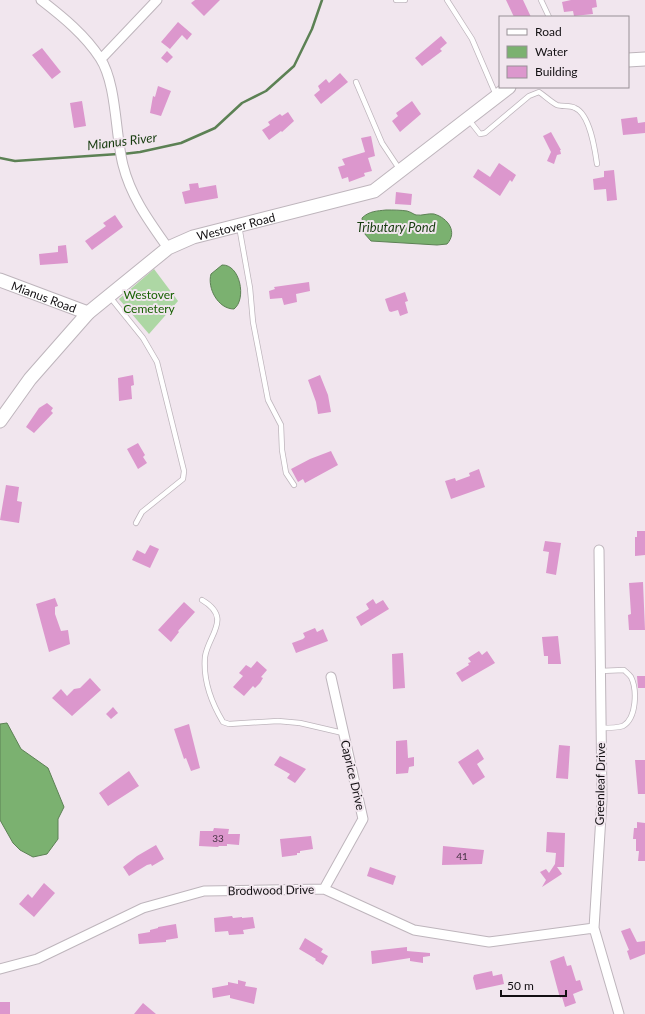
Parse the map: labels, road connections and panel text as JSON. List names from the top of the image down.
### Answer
{
  "streets": {
    "street": [
      "Westover Road",
      "Mianus Road",
      "Caprice Drive",
      "Greenleaf Drive",
      "Brodwood Drive"
    ]
  },
  "crossings": [
    ["Westover Road", "Mianus Road"],
    ["Caprice Drive", "Brodwood Drive"],
    ["Greenleaf Drive", "Brodwood Drive"]
  ],
  "water": ["Mianus River", "Tributary Pond"],
  "parks": ["Westover Cemetery"],
  "house_numbers": ["33", "41"],
  "legend": ["Road", "Water", "Building"],
  "scale_bar": "50 m"
}
